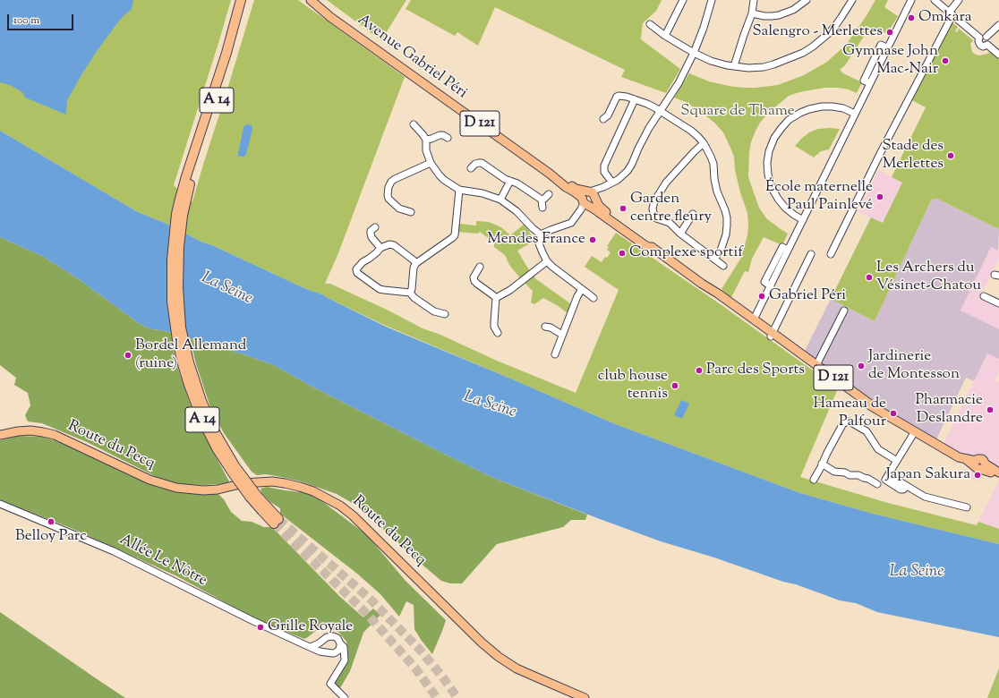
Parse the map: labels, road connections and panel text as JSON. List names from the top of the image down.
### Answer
{
  "streets": {
    "highway": ["A 14"],
    "main road": ["Avenue Gabriel Péri", "D 121", "Route du Pecq"],
    "street": ["Allée Le Nôtre"]
  },
  "water": ["La Seine"],
  "parks": ["Square de Thame"],
  "places": [
    "Omkara",
    "Salengro - Merlettes",
    "Gymnase John Mac-Nair",
    "Stade des Merlettes",
    "École maternelle Paul Painlevé",
    "Garden centre fleury",
    "Mendes France",
    "Complexe sportif",
    "Les Archers du Vésinet-Chatou",
    "Gabriel Péri",
    "Bordel Allemand (ruine)",
    "Jardinerie de Montesson",
    "Parc des Sports",
    "club house tennis",
    "Pharmacie Deslandre",
    "Hameau de Palfour",
    "Japan Sakura",
    "Belloy Parc",
    "Grille Royale"
  ],
  "scale_bar": "100 m"
}
